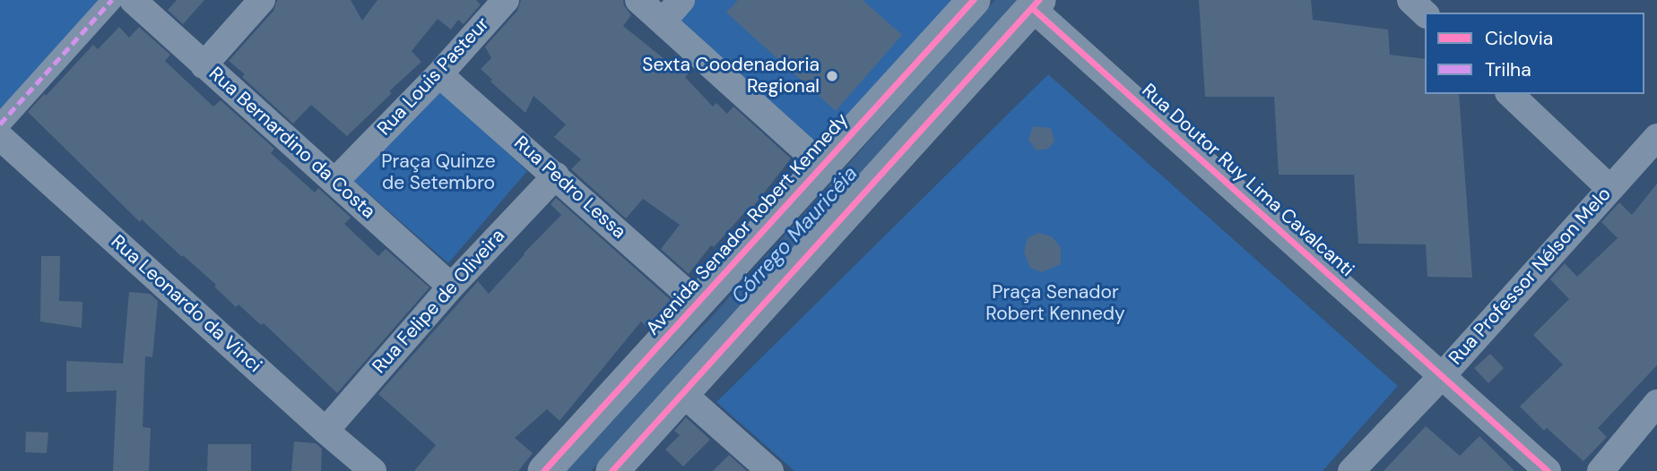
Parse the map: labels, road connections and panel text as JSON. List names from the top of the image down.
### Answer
{
  "streets": {
    "street": [
      "Rua Louis Pasteur",
      "Rua Bernardino da Costa",
      "Rua Doutor Ruy Lima Cavalcanti",
      "Rua Pedro Lessa",
      "Avenida Senador Robert Kennedy",
      "Rua Professor Nélson Melo",
      "Rua Felipe de Oliveira",
      "Rua Leonardo da Vinci"
    ]
  },
  "crossings": [
    ["Rua Louis Pasteur", "Rua Bernardino da Costa"],
    ["Rua Louis Pasteur", "Rua Pedro Lessa"],
    ["Rua Bernardino da Costa", "Rua Felipe de Oliveira"],
    ["Rua Doutor Ruy Lima Cavalcanti", "Rua Professor Nélson Melo"],
    ["Rua Pedro Lessa", "Avenida Senador Robert Kennedy"],
    ["Rua Pedro Lessa", "Rua Felipe de Oliveira"],
    ["Rua Felipe de Oliveira", "Rua Leonardo da Vinci"]
  ],
  "water": ["Córrego Mauricéia"],
  "parks": ["Praça Quinze de Setembro", "Praça Senador Robert Kennedy"],
  "places": ["Sexta Coodenadoria Regional"],
  "legend": ["Ciclovia", "Trilha"]
}
